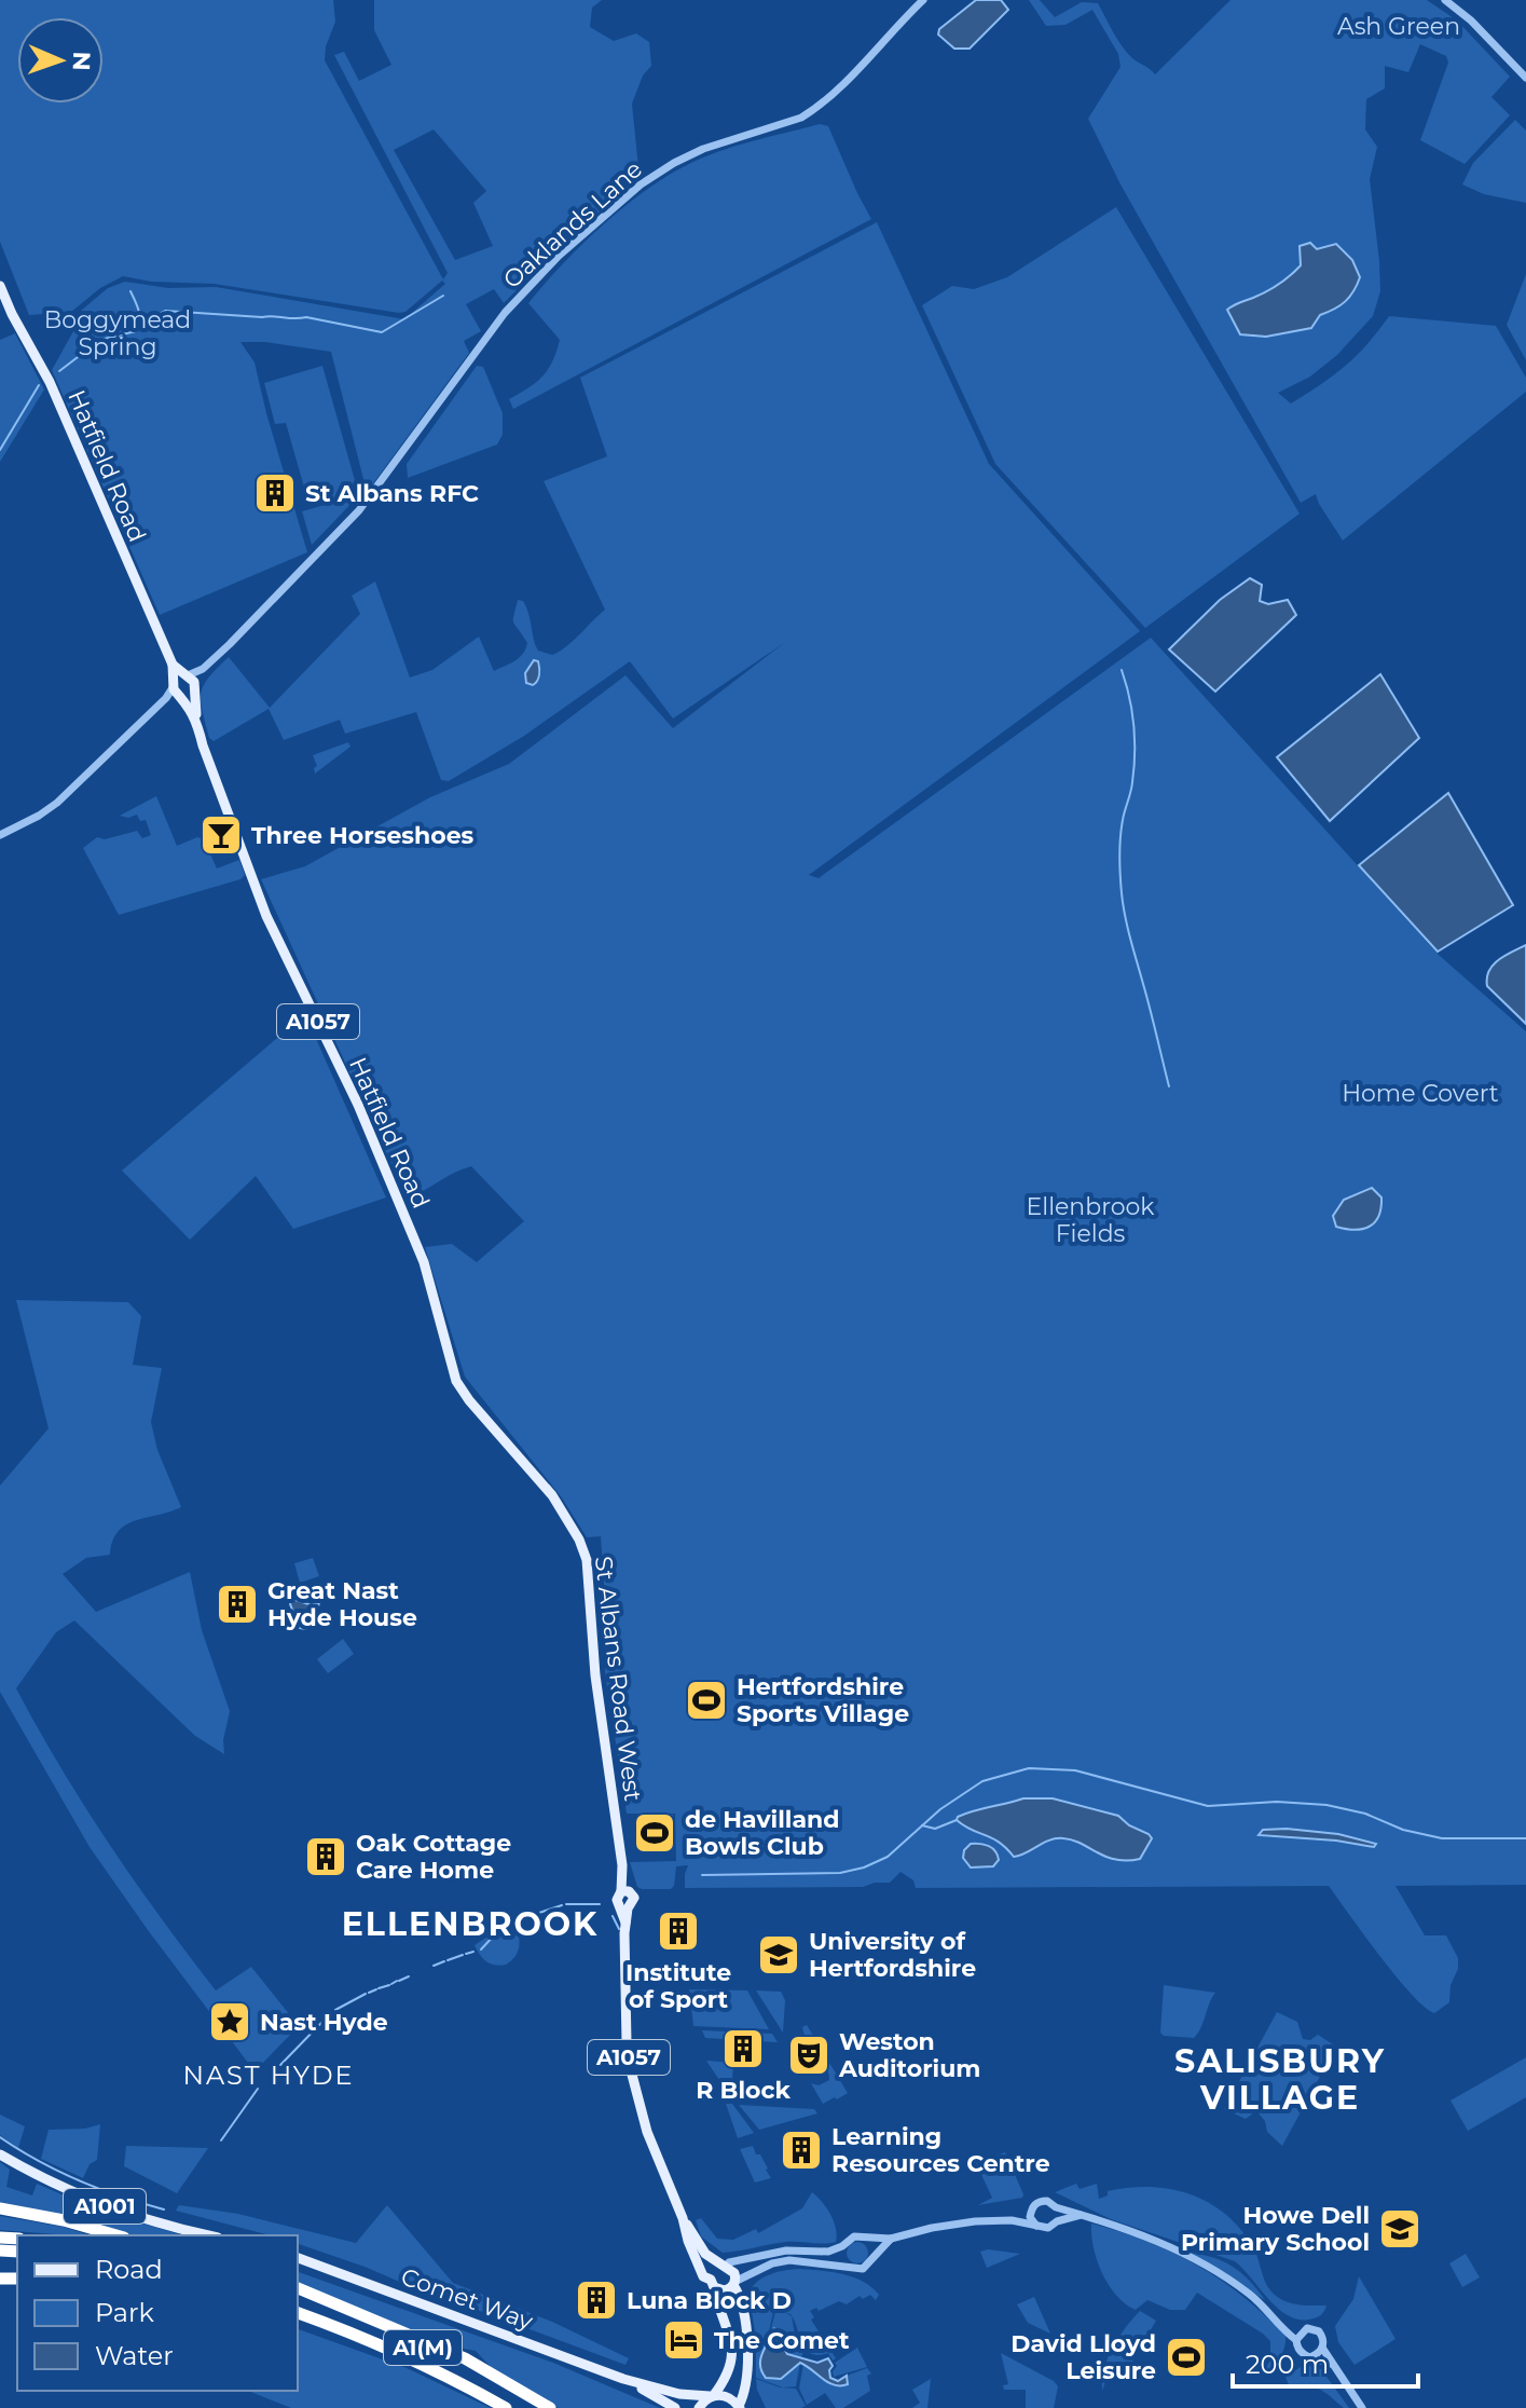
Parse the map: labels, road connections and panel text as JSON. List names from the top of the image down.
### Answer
{
  "streets": {
    "highway": ["A1(M)"],
    "main road": [
      "Hatfield Road",
      "A1057",
      "St Albans Road West",
      "A1001",
      "Comet Way"
    ],
    "street": ["Oaklands Lane"]
  },
  "crossings": [
    ["Oaklands Lane", "Hatfield Road"],
    ["Hatfield Road", "St Albans Road West"],
    ["St Albans Road West", "Comet Way"]
  ],
  "districts": ["ELLENBROOK", "SALISBURY VILLAGE", "NAST HYDE"],
  "parks": [
    "Ash Green",
    "Boggymead Spring",
    "Home Covert",
    "Ellenbrook Fields"
  ],
  "places": {
    "building": [
      "St Albans RFC",
      "Great Nast Hyde House",
      "Oak Cottage Care Home",
      "Institute of Sport",
      "R Block",
      "Learning Resources Centre",
      "Luna Block D"
    ],
    "bar": ["Three Horseshoes"],
    "sports": ["Hertfordshire Sports Village", "de Havilland Bowls Club", "David Lloyd Leisure"],
    "school or university": ["University of Hertfordshire", "Howe Dell Primary School"],
    "place": ["Nast Hyde"],
    "theatre": ["Weston Auditorium"],
    "hotel": ["The Comet"]
  },
  "legend": ["Road", "Park", "Water"],
  "scale_bar": "200 m",
  "north": "right"
}
